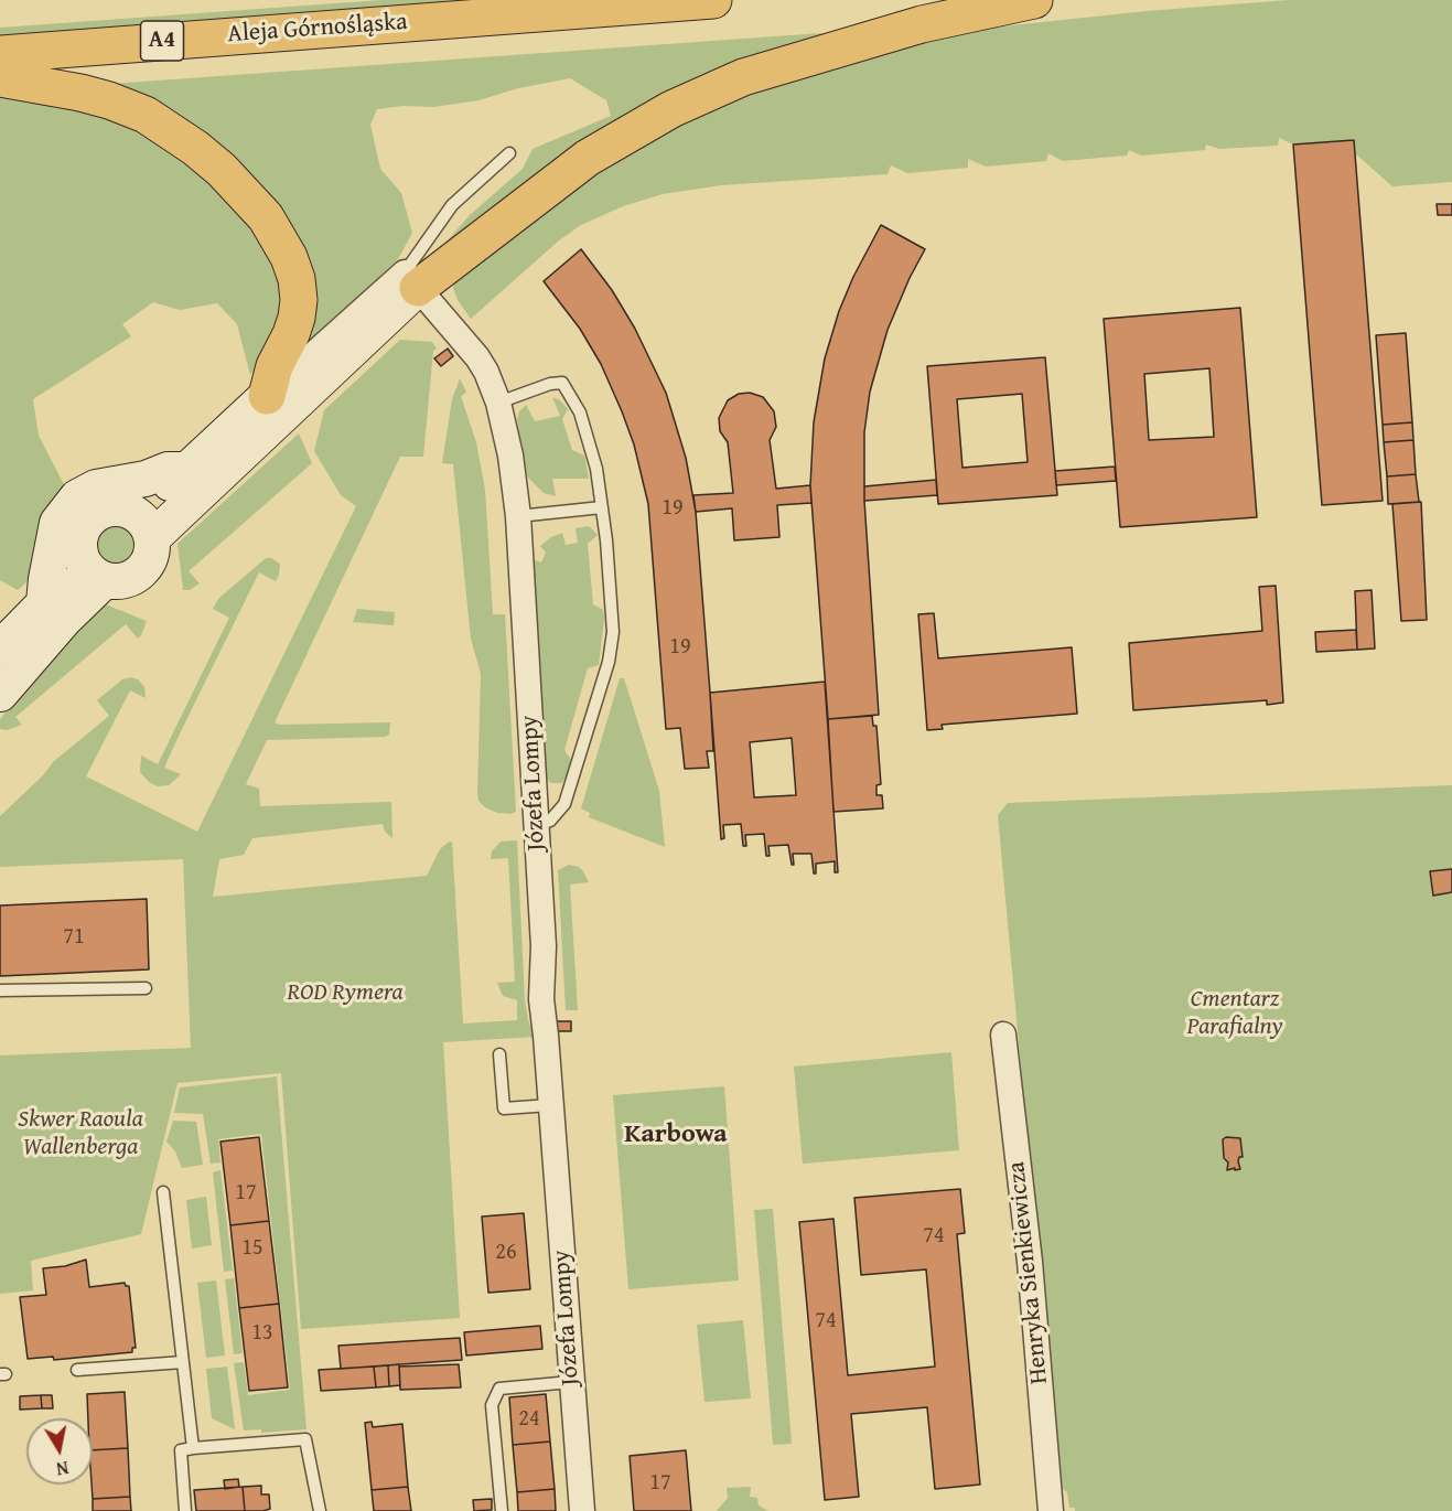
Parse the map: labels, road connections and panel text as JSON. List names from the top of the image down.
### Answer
{
  "streets": {
    "highway": ["Aleja Górnośląska", "A4"],
    "street": ["Józefa Lompy", "Henryka Sienkiewicza"]
  },
  "districts": ["Karbowa"],
  "parks": ["ROD Rymera", "Cmentarz Parafialny", "Skwer Raoula Wallenberga"],
  "house_numbers": [
    "19",
    "19",
    "71",
    "17",
    "74",
    "15",
    "26",
    "74",
    "13",
    "24",
    "17"
  ],
  "north": "bottom"
}
